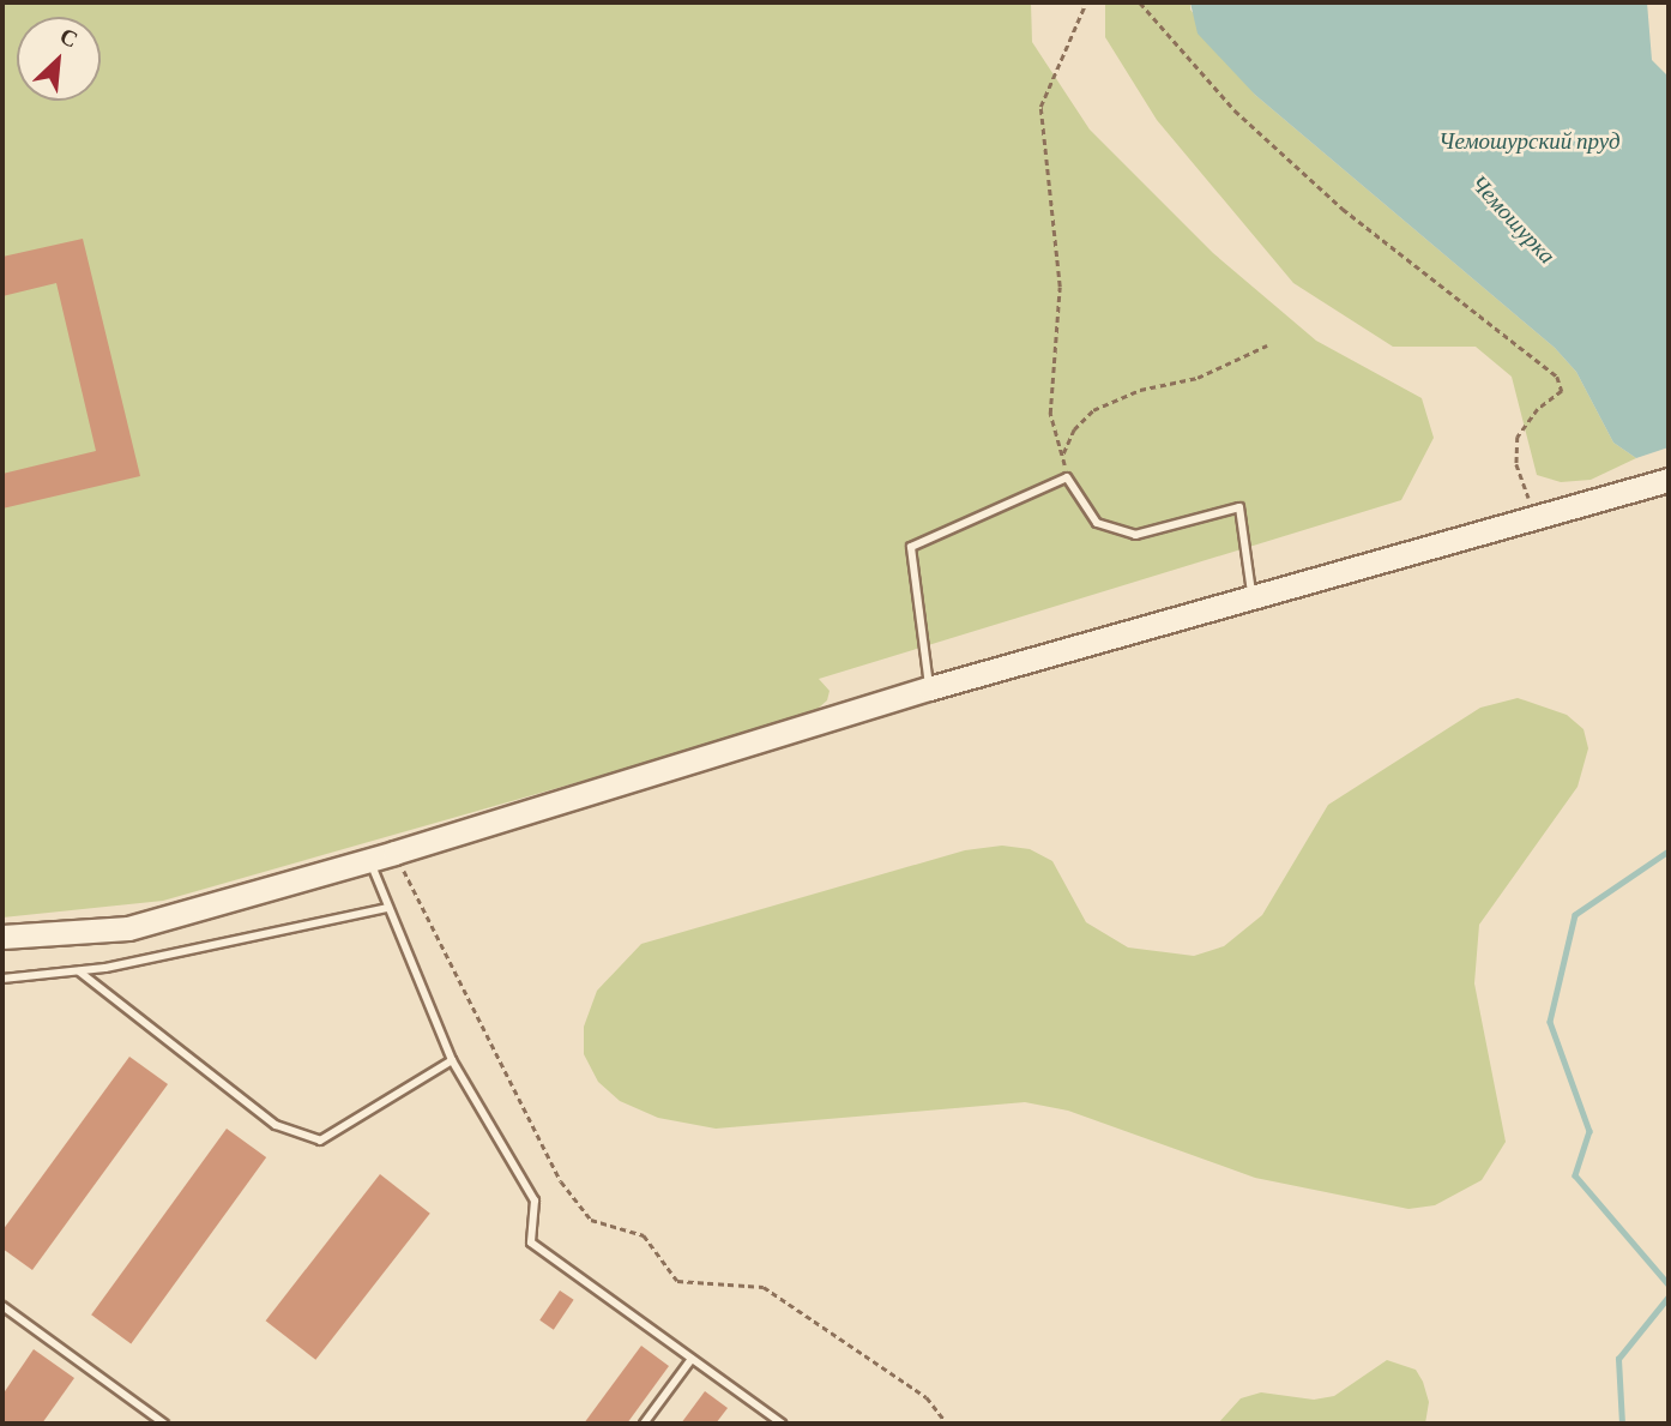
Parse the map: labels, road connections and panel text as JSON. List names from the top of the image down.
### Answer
{
  "water": ["Чемошурский пруд", "Чемошурка"],
  "north": "top right"
}
